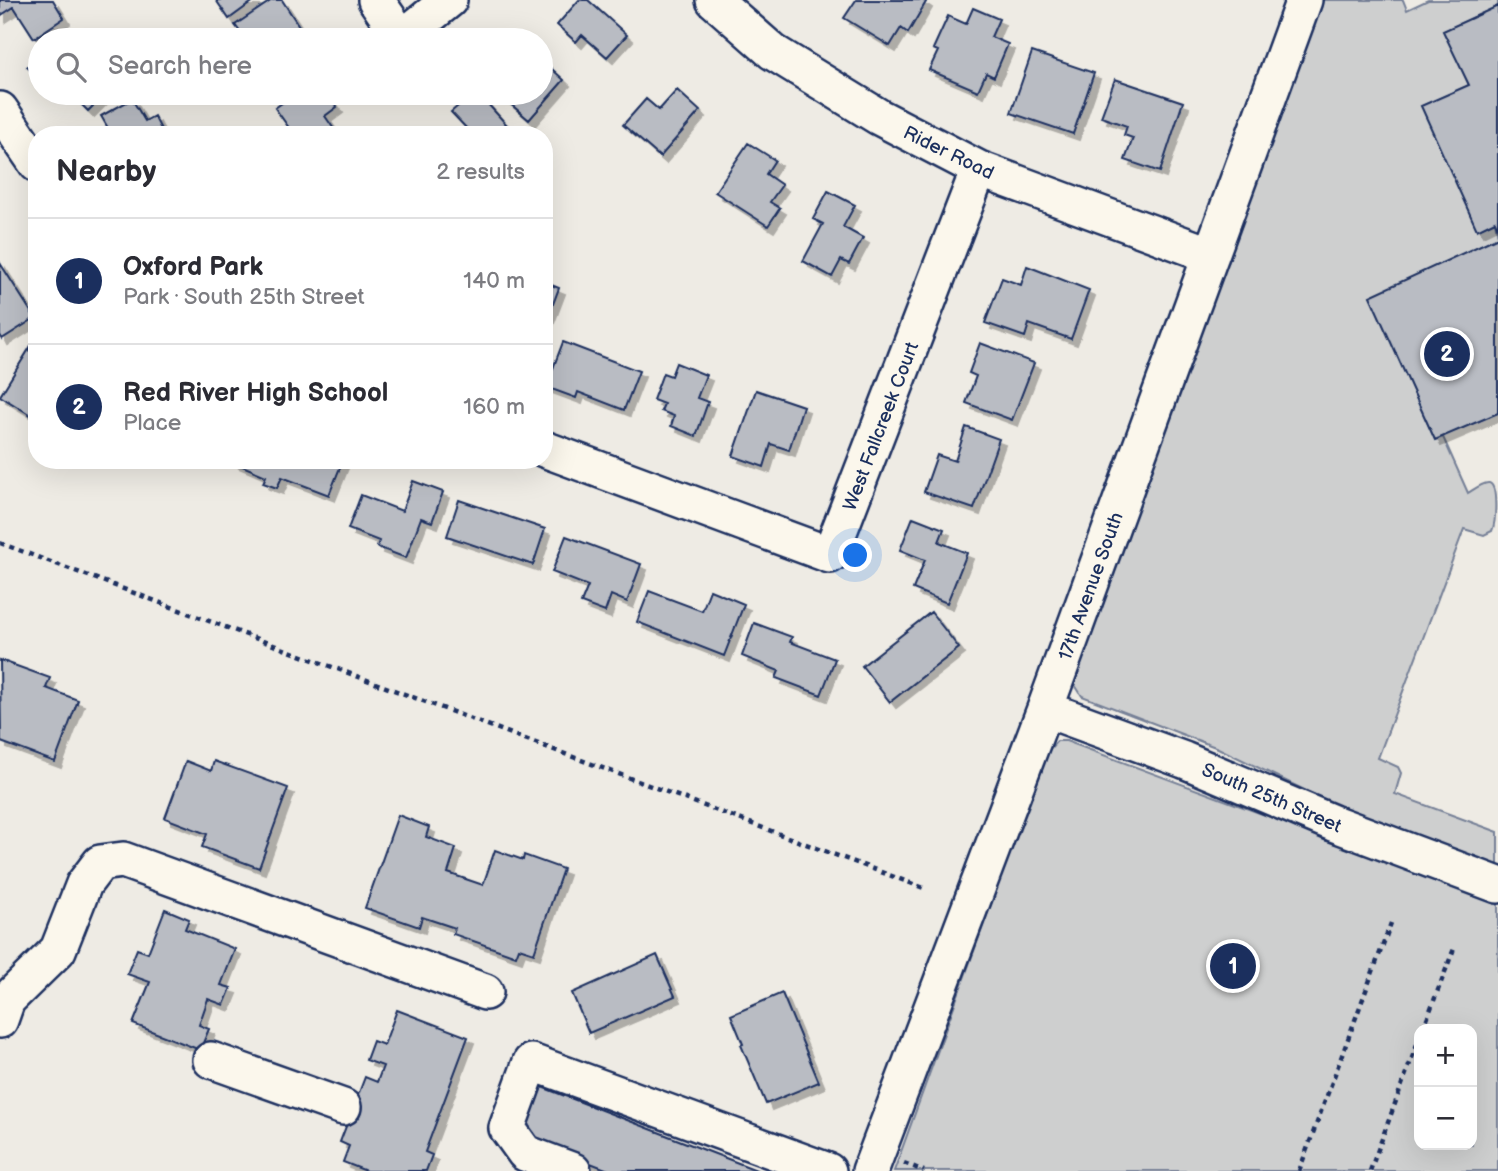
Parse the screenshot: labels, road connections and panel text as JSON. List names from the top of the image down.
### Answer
{
  "streets": {
    "street": [
      "Rider Road",
      "West Fallcreek Court",
      "17th Avenue South",
      "South 25th Street"
    ]
  },
  "crossings": [
    ["Rider Road", "West Fallcreek Court"],
    ["Rider Road", "17th Avenue South"],
    ["17th Avenue South", "South 25th Street"]
  ],
  "page": {
    "search": "Search here",
    "heading": ["Nearby", "2 results"],
    "list": [
      {
        "mark": "1",
        "name": "Oxford Park",
        "note": "Park · South 25th Street",
        "value": "140 m"
      },
      {
        "mark": "2",
        "name": "Red River High School",
        "note": "Place",
        "value": "160 m"
      }
    ],
    "pins": ["2", "1"],
    "map_buttons": ["+", "−"]
  }
}
